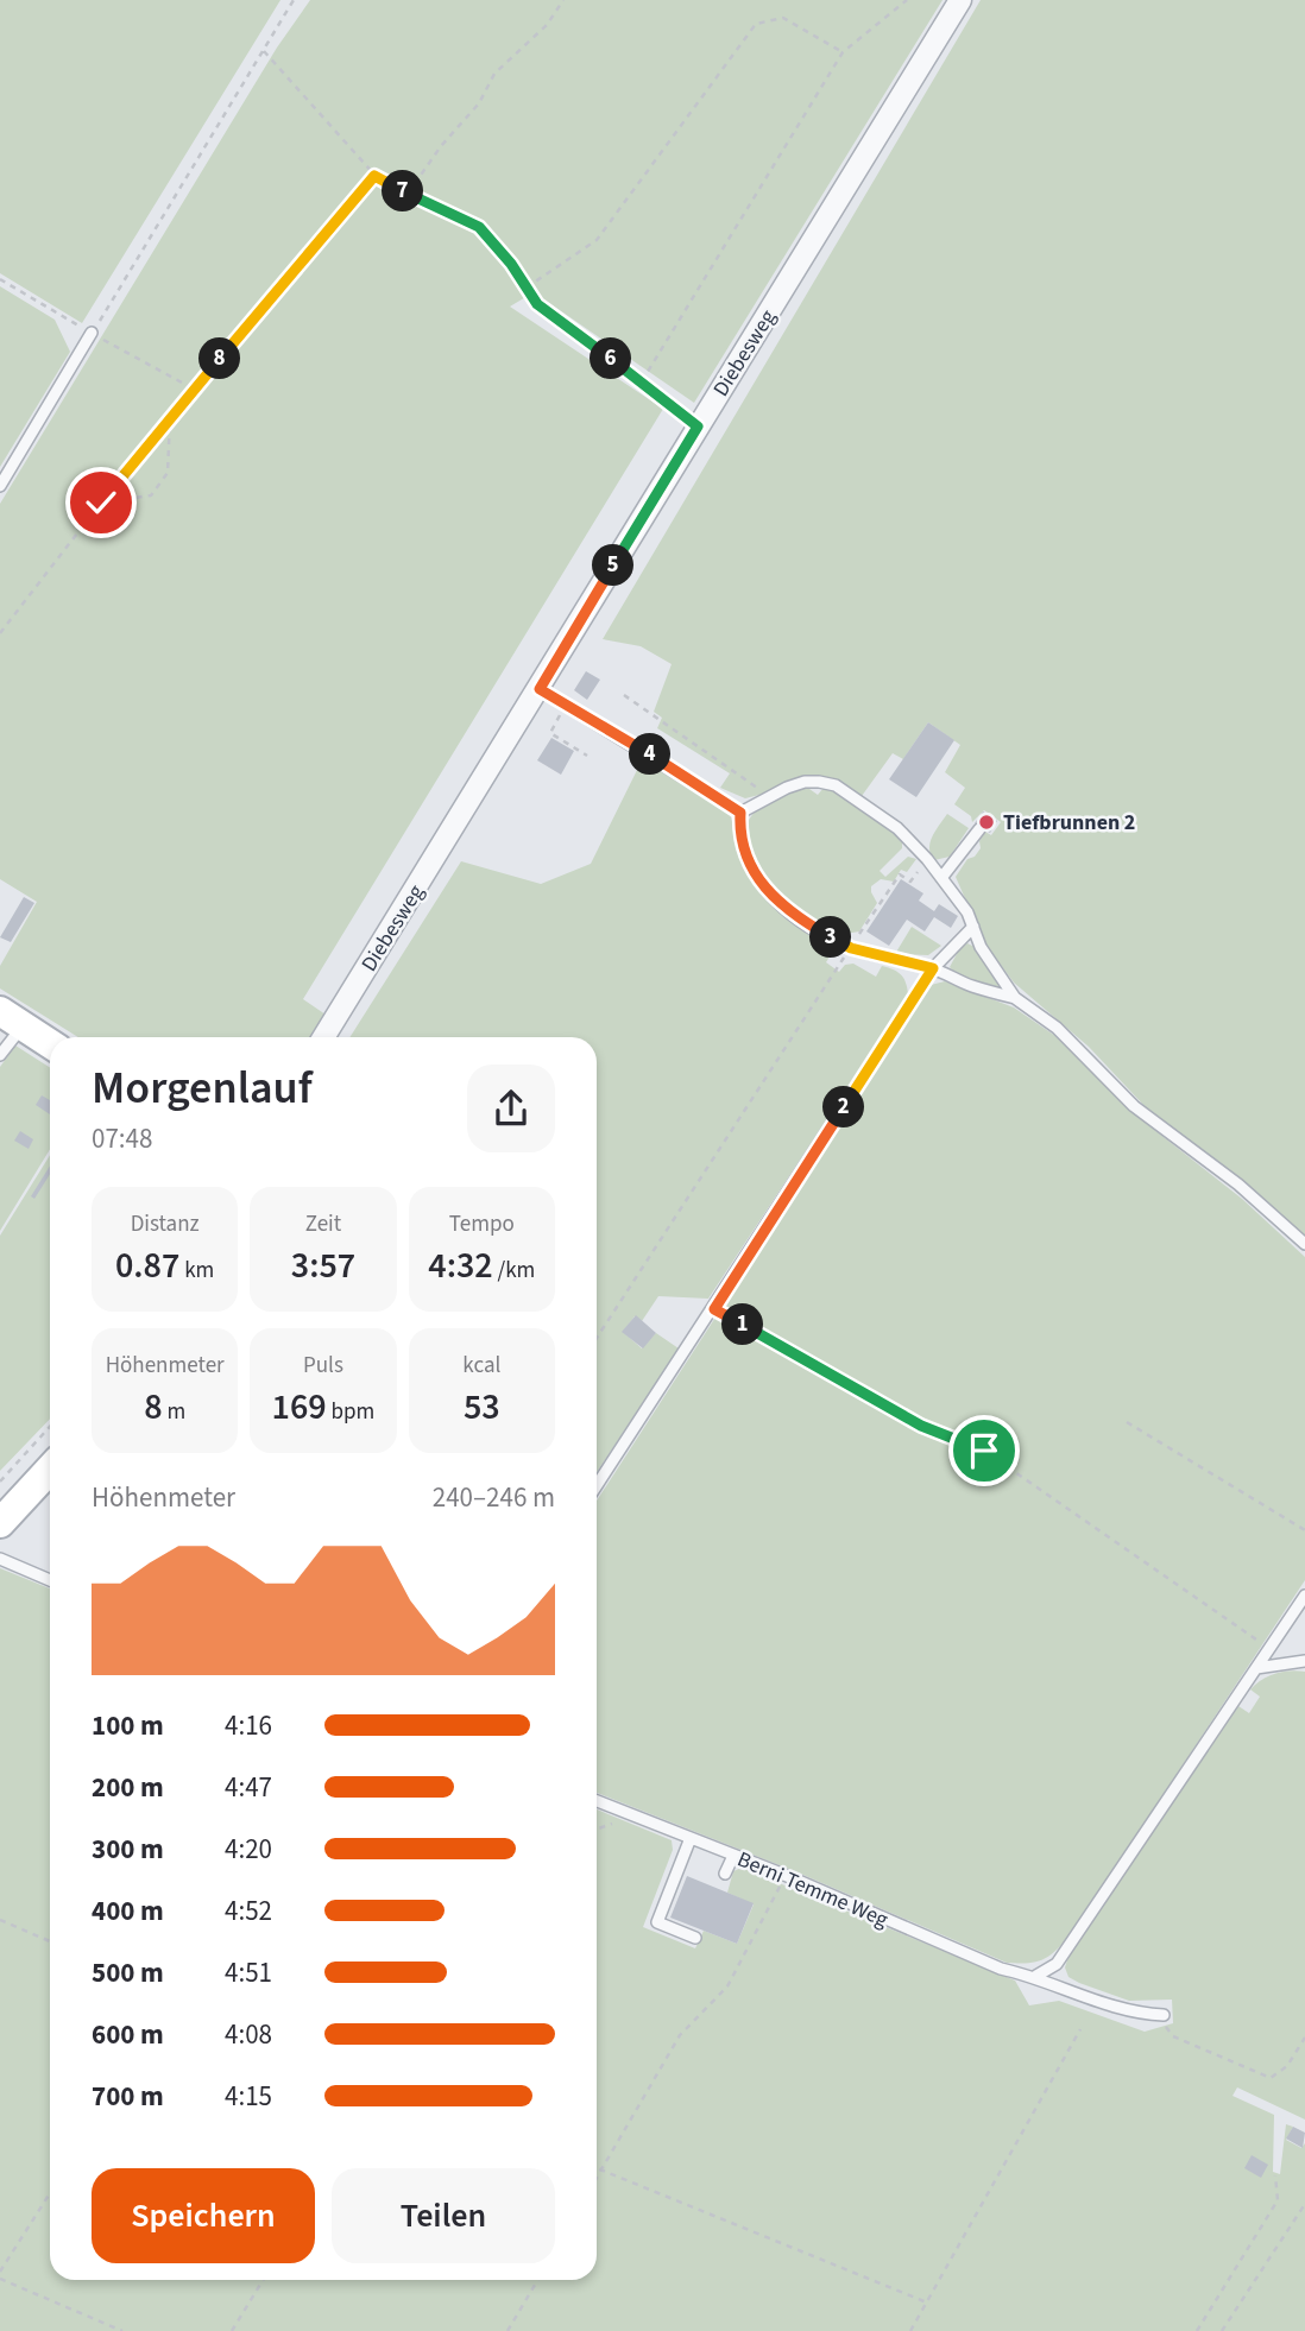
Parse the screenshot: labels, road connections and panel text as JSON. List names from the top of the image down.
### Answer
{
  "streets": {
    "street": ["Diebesweg"],
    "lane": ["Berni Temme Weg"]
  },
  "places": ["Tiefbrunnen 2"],
  "page": {
    "pins": [
      "7",
      "6",
      "8",
      "5",
      "4",
      "3",
      "2",
      "1"
    ],
    "heading": ["Morgenlauf", "07:48"],
    "stats": [
      ["Distanz", "0.87 km"],
      ["Zeit", "3:57"],
      ["Tempo", "4:32 /km"],
      ["Höhenmeter", "8 m"],
      ["Puls", "169 bpm"],
      ["kcal", "53"]
    ],
    "chart": ["Höhenmeter", "240–246 m"],
    "list": [
      {
        "name": "100 m",
        "note": "4:16"
      },
      {
        "name": "200 m",
        "note": "4:47"
      },
      {
        "name": "300 m",
        "note": "4:20"
      },
      {
        "name": "400 m",
        "note": "4:52"
      },
      {
        "name": "500 m",
        "note": "4:51"
      },
      {
        "name": "600 m",
        "note": "4:08"
      },
      {
        "name": "700 m",
        "note": "4:15"
      }
    ],
    "buttons": ["Speichern", "Teilen"]
  }
}
